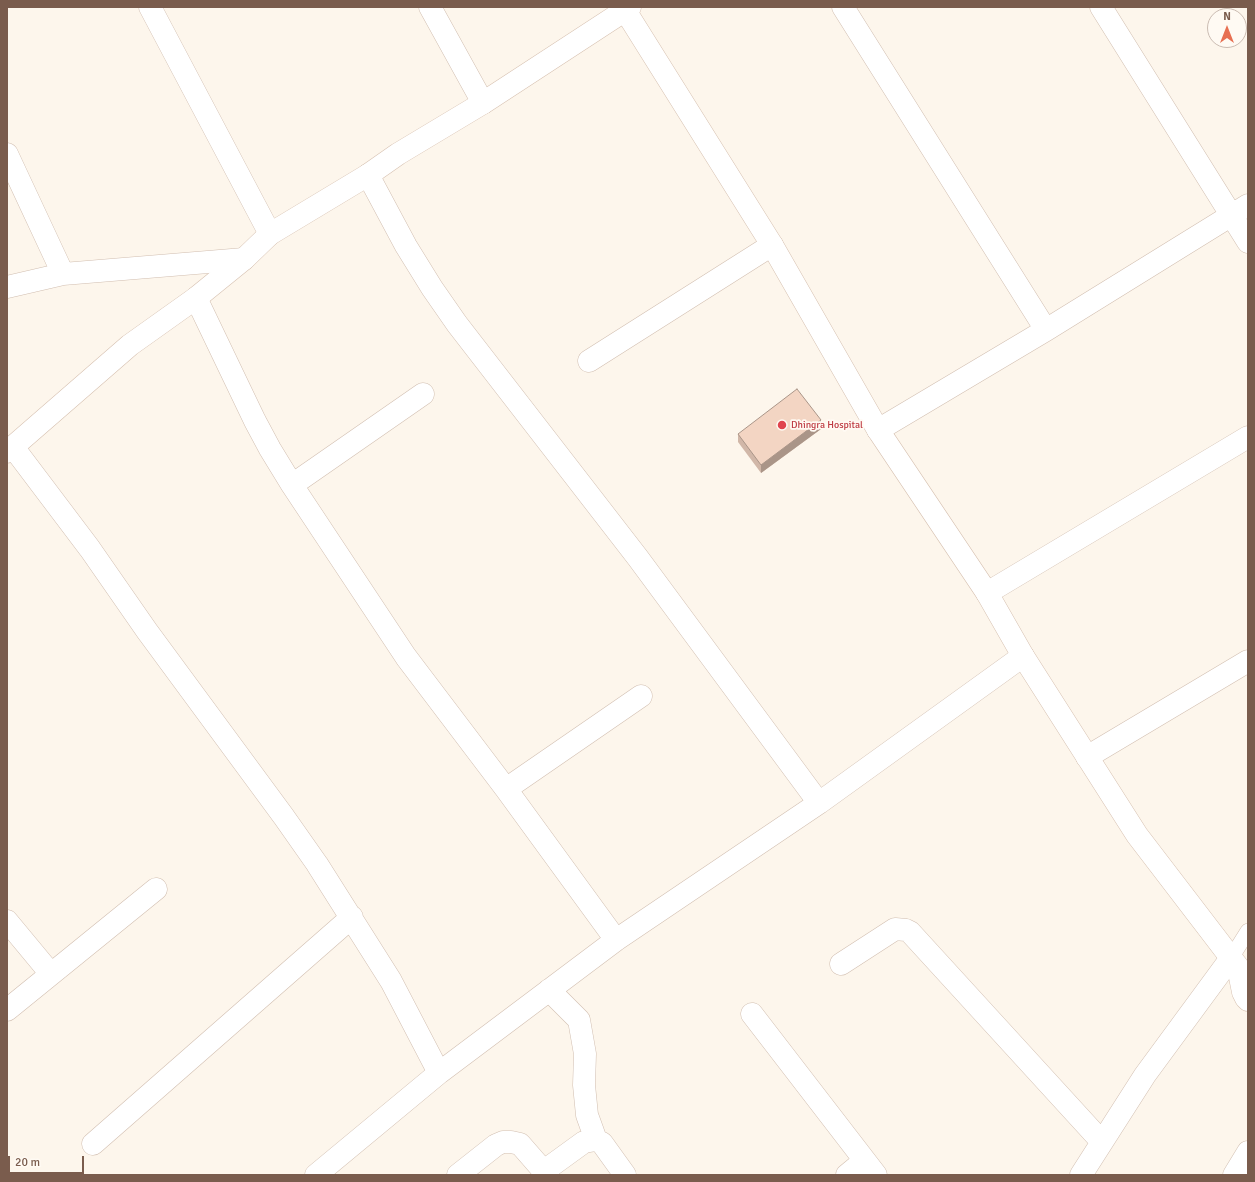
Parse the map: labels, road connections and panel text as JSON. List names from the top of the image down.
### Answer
{
  "places": ["Dhingra Hospital"],
  "scale_bar": "20 m",
  "north": "top"
}
